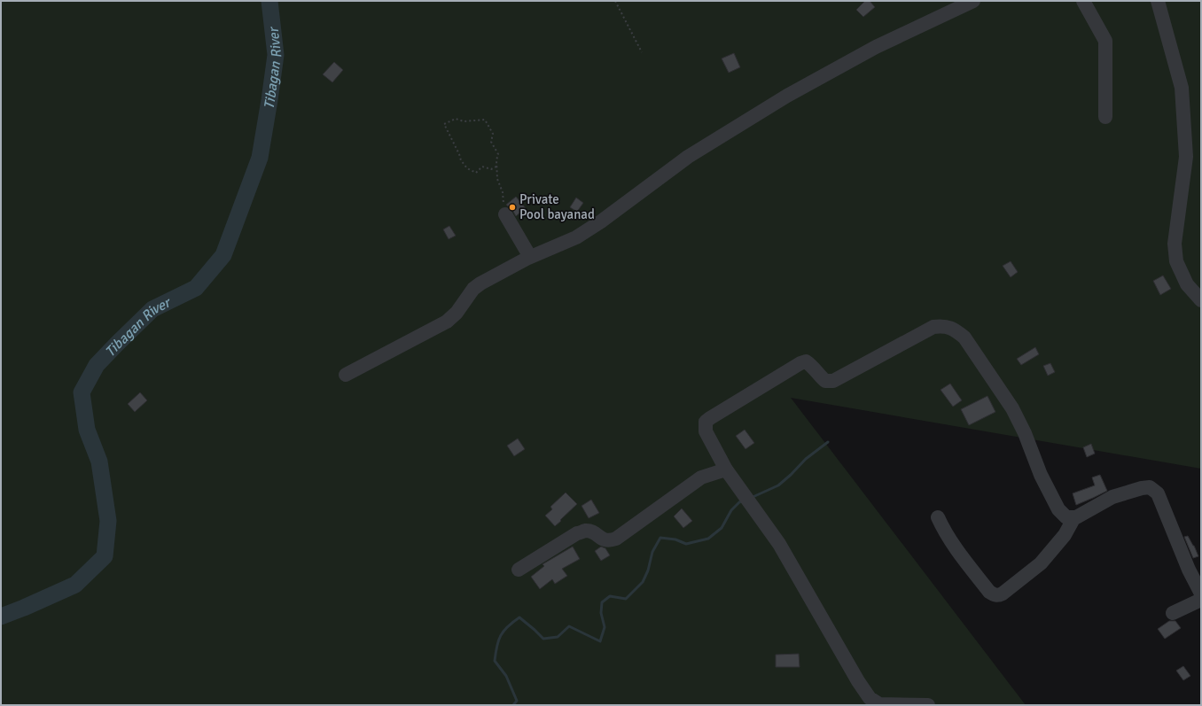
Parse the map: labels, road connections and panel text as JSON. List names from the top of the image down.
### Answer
{
  "water": ["Tibagan River"],
  "places": ["Private Pool bayanad"]
}
